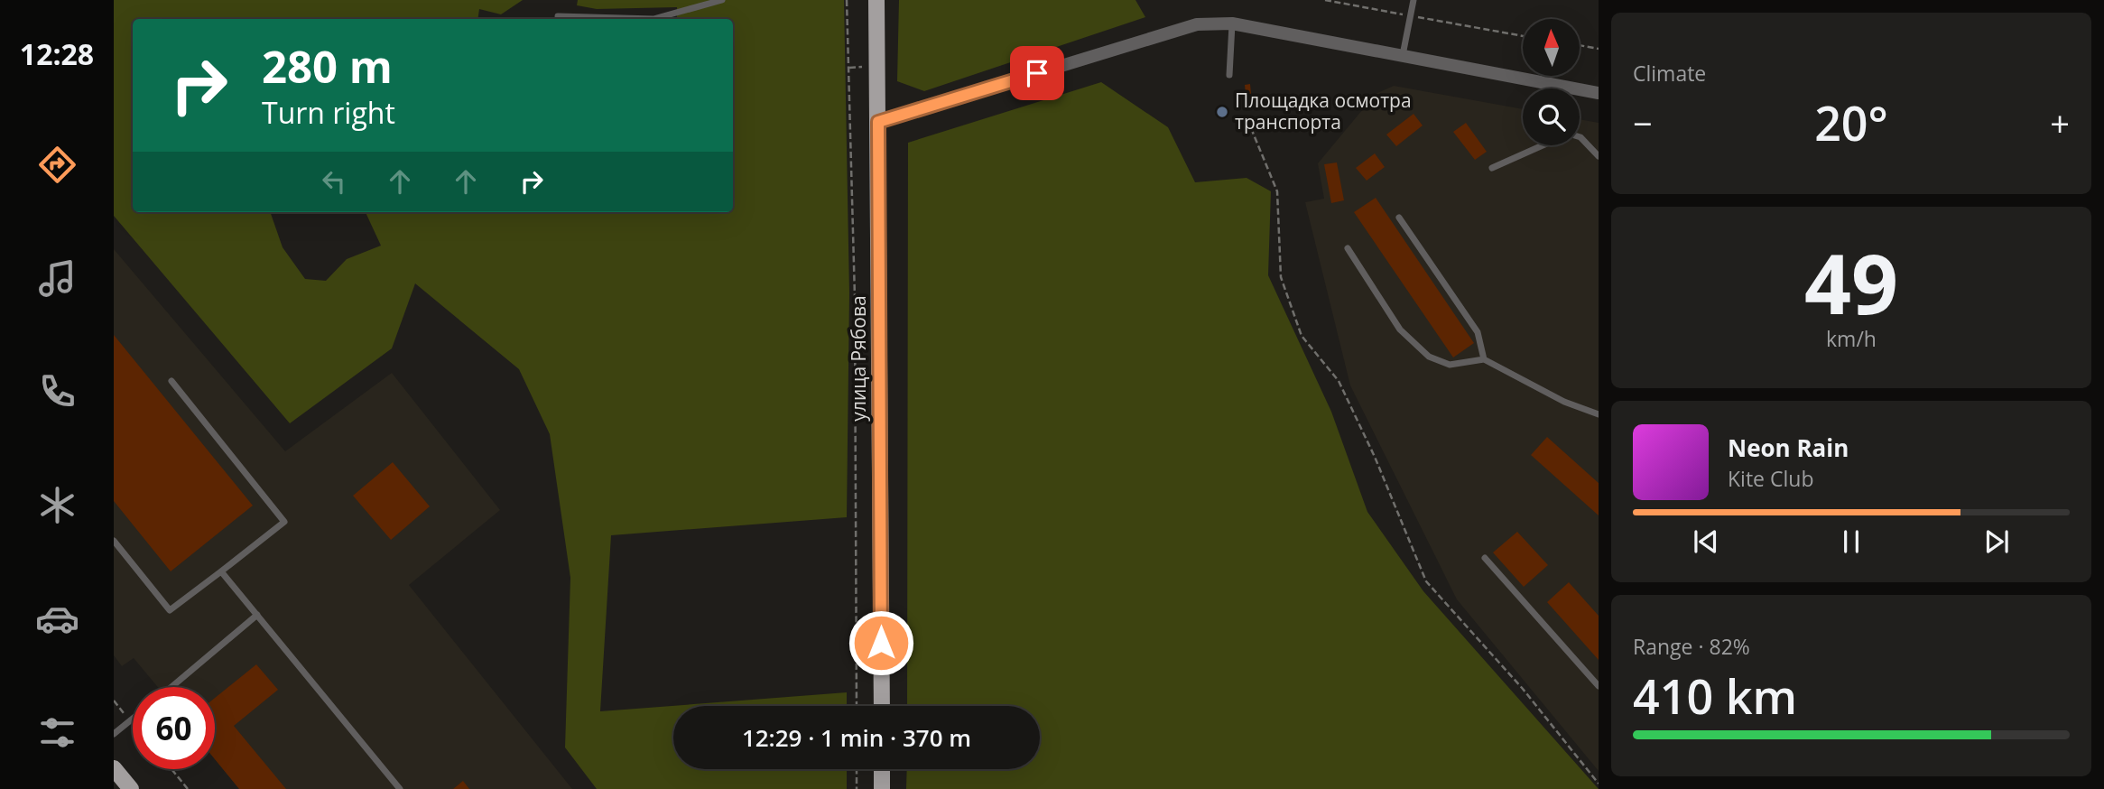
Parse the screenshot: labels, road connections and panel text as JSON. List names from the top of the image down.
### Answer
{
  "streets": {
    "main road": ["улица Рябова"]
  },
  "places": ["Площадка осмотра транспорта"],
  "north": "top",
  "page": {
    "tabs": "12:28",
    "tile": [
      "Climate",
      ["49", "km/h"],
      ["Range · 82%", "410 km"]
    ],
    "turn": ["280 m", "Turn right"],
    "heat": ["−", "20°", "+"],
    "song": ["Neon Rain", "Kite Club"],
    "limit": "60",
    "trip": "12:29 · 1 min · 370 m"
  }
}
